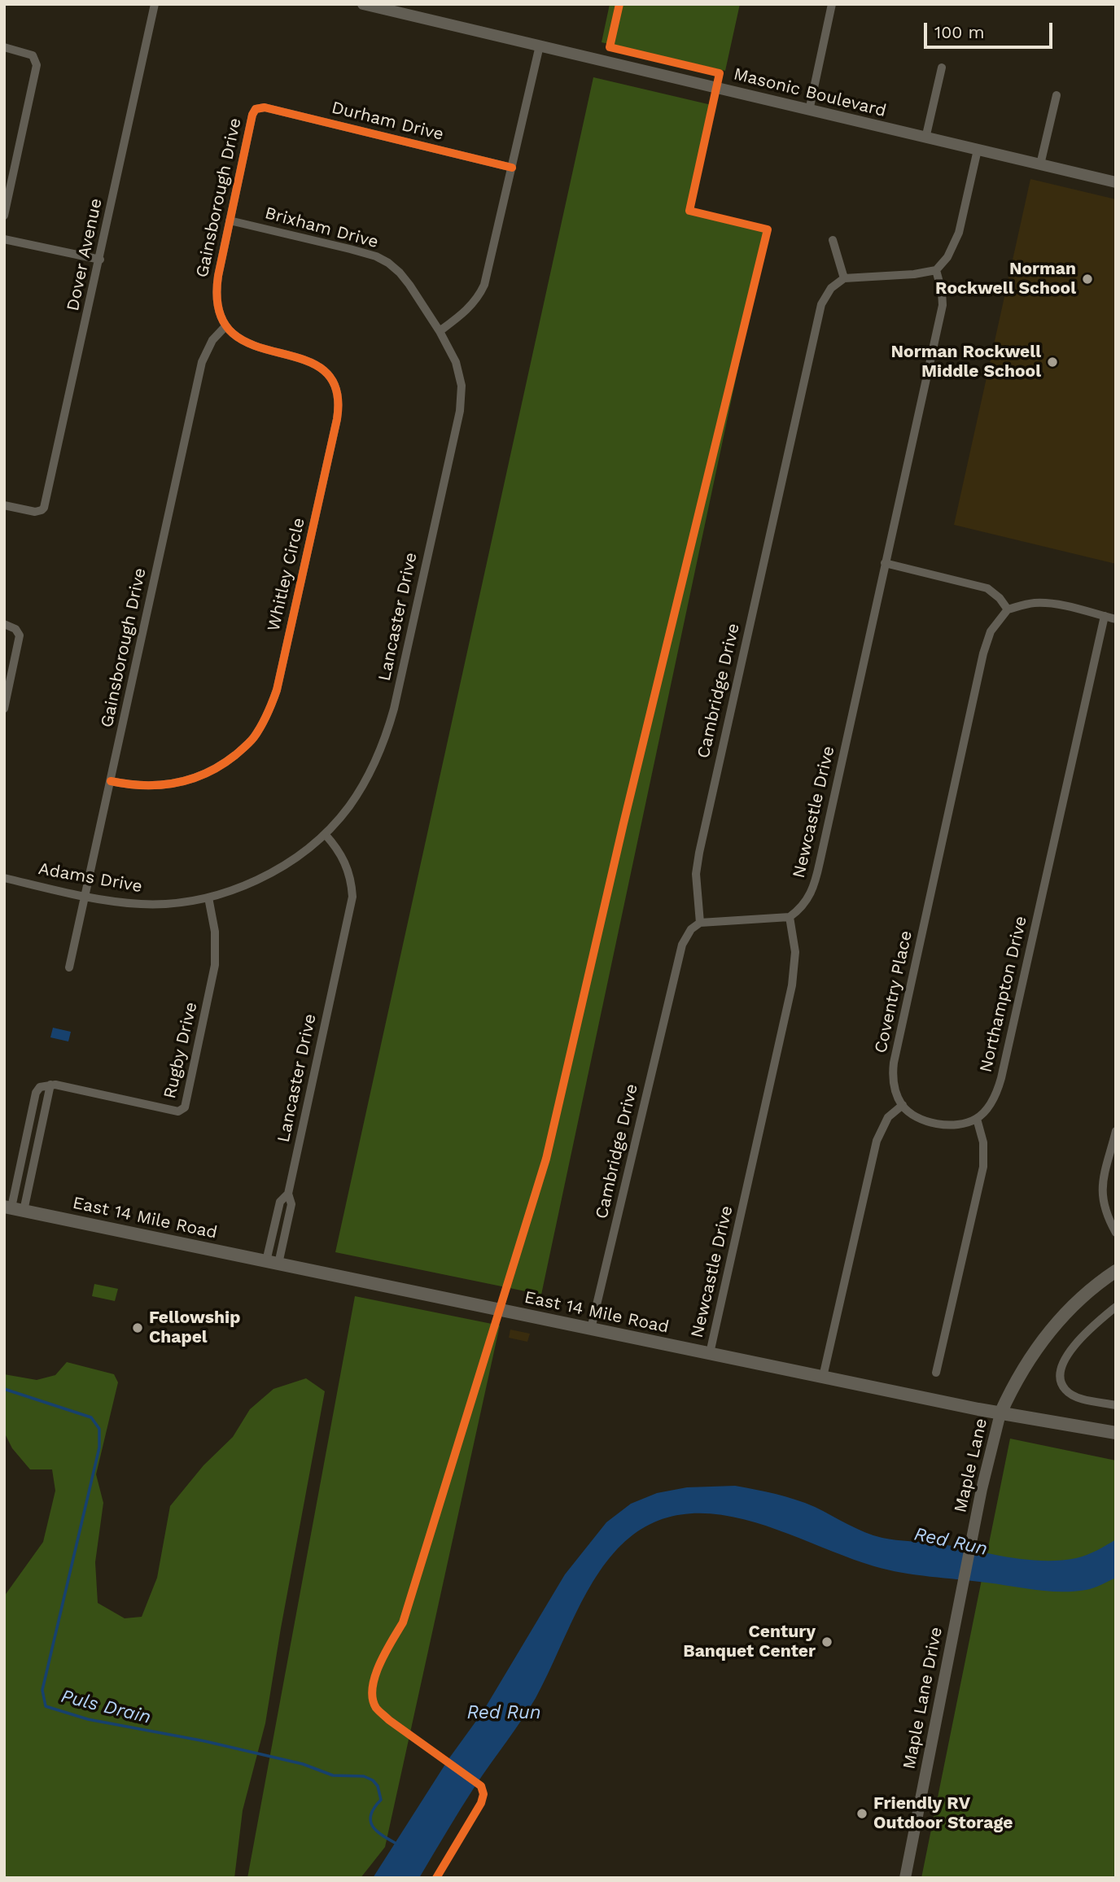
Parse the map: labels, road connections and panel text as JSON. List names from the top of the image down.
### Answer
{
  "streets": {
    "main road": ["East 14 Mile Road"],
    "street": [
      "Masonic Boulevard",
      "Durham Drive",
      "Gainsborough Drive",
      "Brixham Drive",
      "Dover Avenue",
      "Whitley Circle",
      "Lancaster Drive",
      "Cambridge Drive",
      "Newcastle Drive",
      "Adams Drive",
      "Coventry Place",
      "Northampton Drive",
      "Rugby Drive",
      "Maple Lane",
      "Maple Lane Drive"
    ]
  },
  "crossings": [
    ["Durham Drive", "Gainsborough Drive"],
    ["Gainsborough Drive", "Brixham Drive"],
    ["Gainsborough Drive", "Whitley Circle"],
    ["Gainsborough Drive", "Adams Drive"],
    ["Brixham Drive", "Lancaster Drive"],
    ["Lancaster Drive", "Adams Drive"],
    ["Lancaster Drive", "East 14 Mile Road"],
    ["Cambridge Drive", "East 14 Mile Road"],
    ["Newcastle Drive", "East 14 Mile Road"],
    ["Adams Drive", "Rugby Drive"],
    ["Rugby Drive", "East 14 Mile Road"],
    ["East 14 Mile Road", "Maple Lane"],
    ["Maple Lane", "Maple Lane Drive"]
  ],
  "water": ["Red Run", "Puls Drain"],
  "places": [
    "Norman Rockwell School",
    "Norman Rockwell Middle School",
    "Fellowship Chapel",
    "Century Banquet Center",
    "Friendly RV Outdoor Storage"
  ],
  "scale_bar": "100 m"
}
